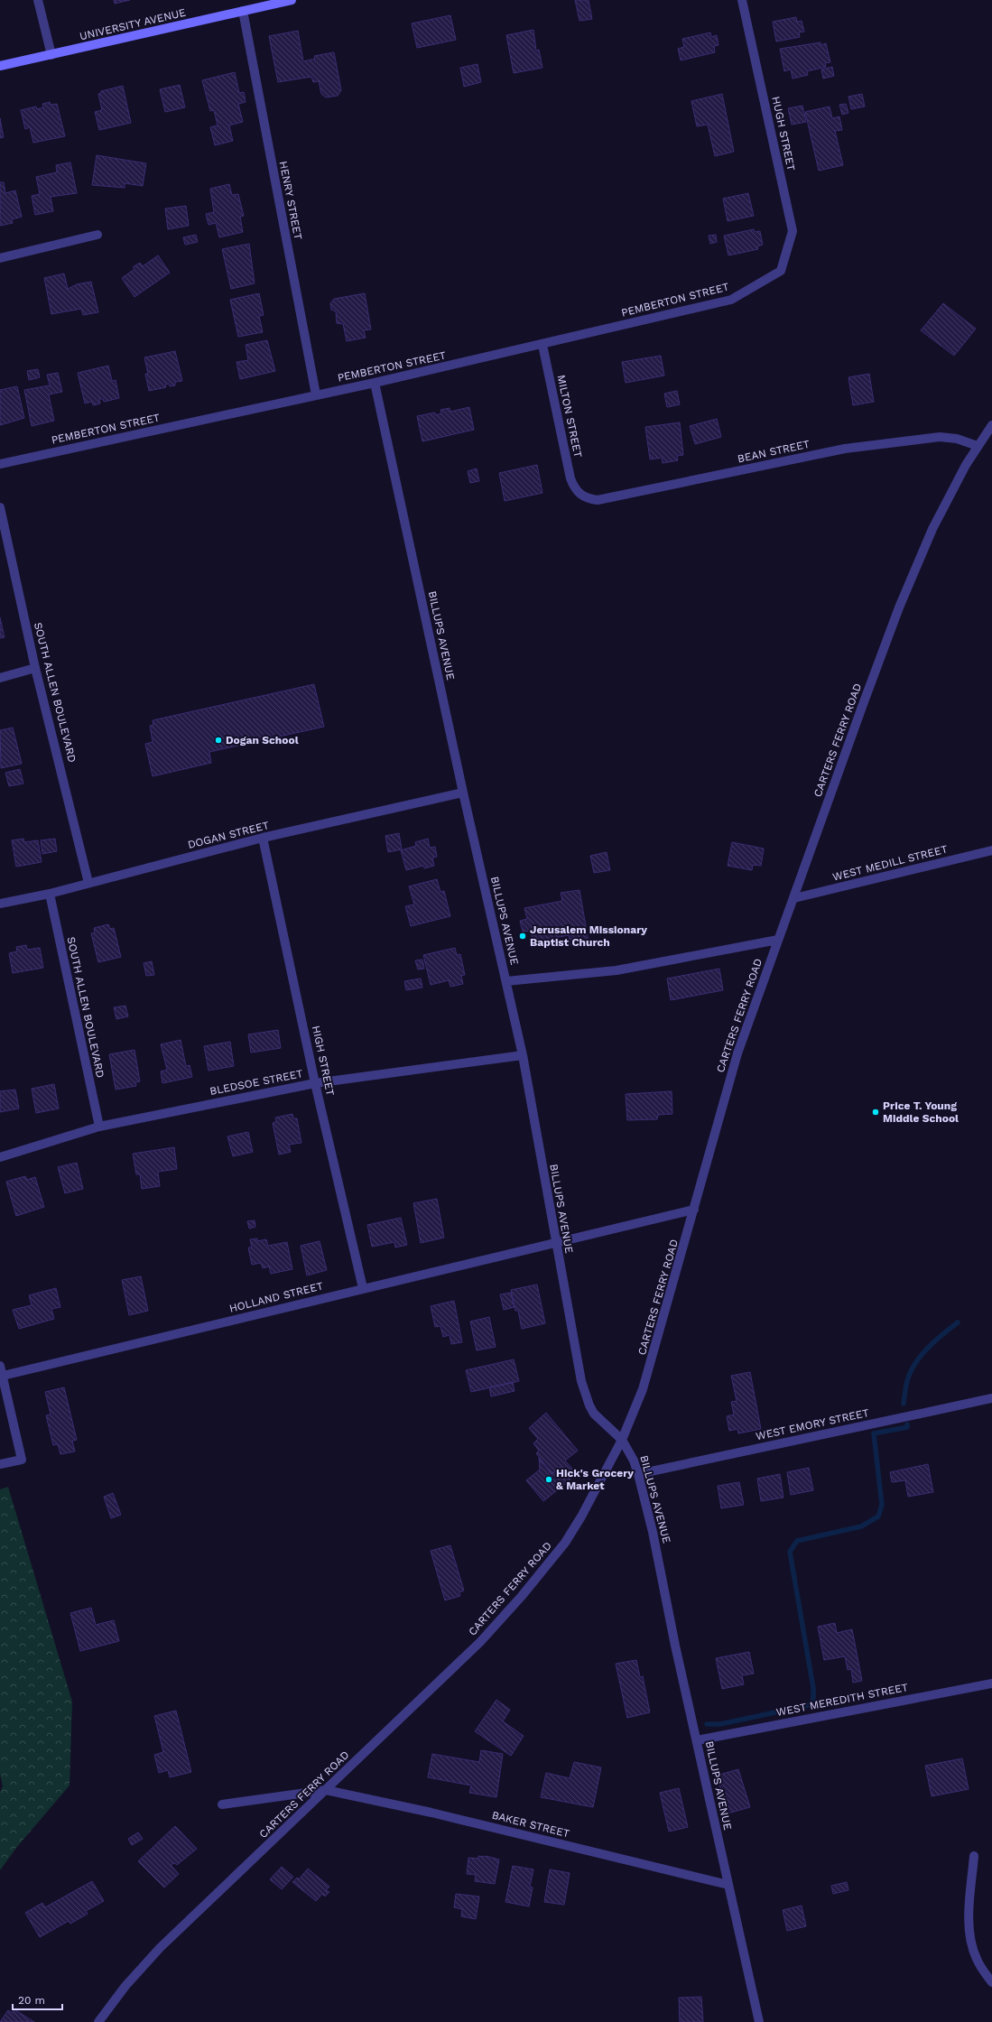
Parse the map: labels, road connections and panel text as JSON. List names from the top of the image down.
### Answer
{
  "streets": {
    "street": [
      "UNIVERSITY AVENUE",
      "HUGH STREET",
      "HENRY STREET",
      "PEMBERTON STREET",
      "MILTON STREET",
      "BEAN STREET",
      "BILLUPS AVENUE",
      "SOUTH ALLEN BOULEVARD",
      "CARTERS FERRY ROAD",
      "DOGAN STREET",
      "WEST MEDILL STREET",
      "HIGH STREET",
      "BLEDSOE STREET",
      "HOLLAND STREET",
      "WEST EMORY STREET",
      "WEST MEREDITH STREET",
      "BAKER STREET"
    ]
  },
  "crossings": [
    ["UNIVERSITY AVENUE", "HENRY STREET"],
    ["HUGH STREET", "PEMBERTON STREET"],
    ["HENRY STREET", "PEMBERTON STREET"],
    ["PEMBERTON STREET", "MILTON STREET"],
    ["PEMBERTON STREET", "BILLUPS AVENUE"],
    ["MILTON STREET", "BEAN STREET"],
    ["BEAN STREET", "CARTERS FERRY ROAD"],
    ["BILLUPS AVENUE", "CARTERS FERRY ROAD"],
    ["BILLUPS AVENUE", "DOGAN STREET"],
    ["BILLUPS AVENUE", "BLEDSOE STREET"],
    ["BILLUPS AVENUE", "HOLLAND STREET"],
    ["BILLUPS AVENUE", "WEST EMORY STREET"],
    ["BILLUPS AVENUE", "WEST MEREDITH STREET"],
    ["BILLUPS AVENUE", "BAKER STREET"],
    ["SOUTH ALLEN BOULEVARD", "DOGAN STREET"],
    ["SOUTH ALLEN BOULEVARD", "BLEDSOE STREET"],
    ["CARTERS FERRY ROAD", "WEST MEDILL STREET"],
    ["CARTERS FERRY ROAD", "HOLLAND STREET"],
    ["CARTERS FERRY ROAD", "BAKER STREET"],
    ["DOGAN STREET", "HIGH STREET"],
    ["HIGH STREET", "BLEDSOE STREET"],
    ["HIGH STREET", "HOLLAND STREET"]
  ],
  "places": [
    "Dogan School",
    "Jerusalem Missionary Baptist Church",
    "Price T. Young Middle School",
    "Hick's Grocery & Market"
  ],
  "scale_bar": "20 m"
}
